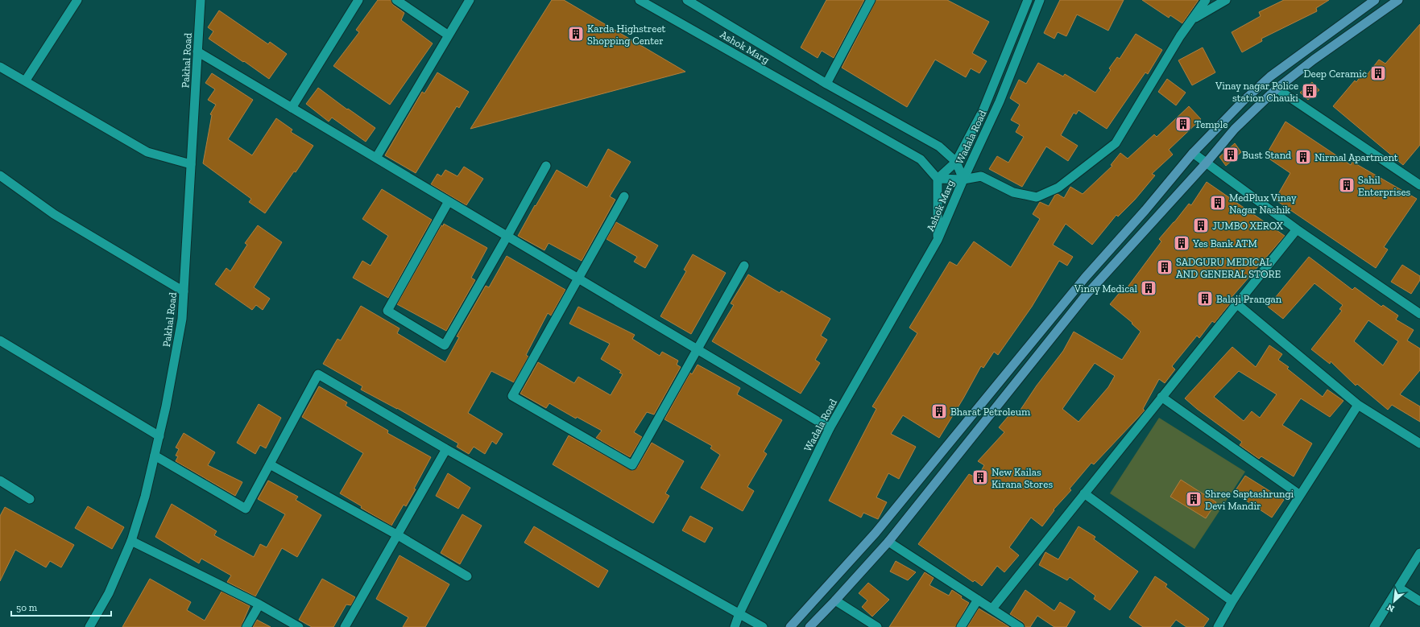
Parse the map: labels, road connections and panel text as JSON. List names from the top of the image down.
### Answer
{
  "streets": {
    "street": ["Ashok Marg", "Pakhal Road", "Wadala Road"]
  },
  "crossings": [
    ["Ashok Marg", "Wadala Road"]
  ],
  "places": {
    "building": [
      "Karda Highstreet Shopping Center",
      "Deep Ceramic",
      "Vinay nagar Police station Chauki",
      "Temple",
      "Bust Stand",
      "Nirmal Apartment",
      "Sahil Enterprises",
      "MedPlux Vinay Nagar Nashik",
      "JUMBO XEROX",
      "Yes Bank ATM",
      "SADGURU MEDICAL AND GENERAL STORE",
      "Vinay Medical",
      "Balaji Prangan",
      "Bharat Petroleum",
      "New Kailas Kirana Stores",
      "Shree Saptashrungi Devi Mandir"
    ]
  },
  "scale_bar": "50 m",
  "north": "bottom left"
}
